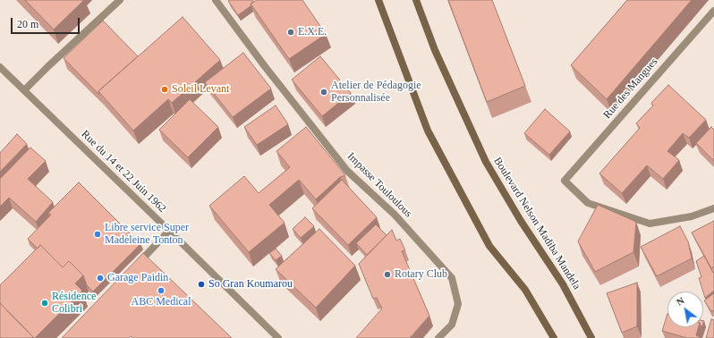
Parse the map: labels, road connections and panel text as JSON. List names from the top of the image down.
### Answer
{
  "streets": {
    "main road": ["Boulevard Nelson Madiba Mandela"],
    "street": ["Rue des Mangues", "Rue du 14 et 22 Juin 1962", "Impasse Touloulous"]
  },
  "places": [
    "E.X.E.",
    "Soleil Levant",
    "Atelier de Pédagogie Personnalisée",
    "Libre service Super Madeleine Tonton",
    "Rotary Club",
    "Garage Paidin",
    "So Gran Koumarou",
    "ABC Medical",
    "Résidence Colibri"
  ],
  "scale_bar": "20 m",
  "north": "top left"
}
